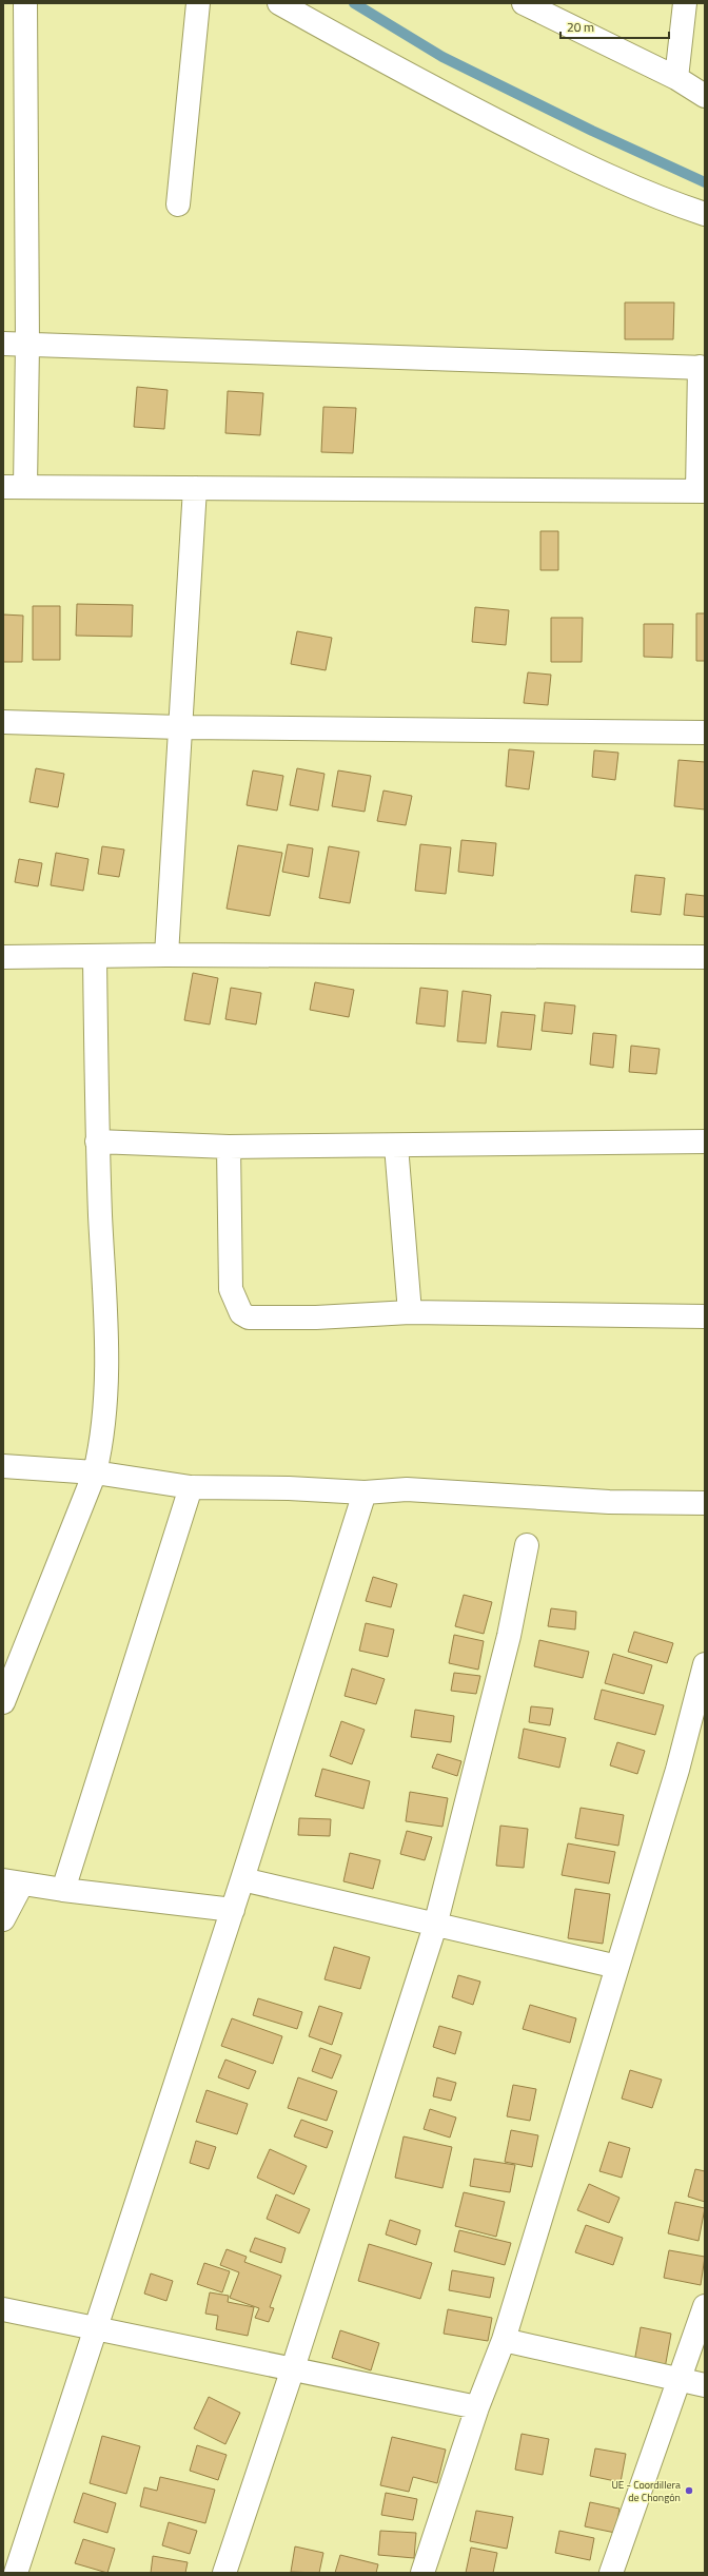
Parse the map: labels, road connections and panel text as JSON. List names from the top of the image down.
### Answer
{
  "places": ["UE - Coordillera de Chongón"],
  "scale_bar": "20 m"
}
